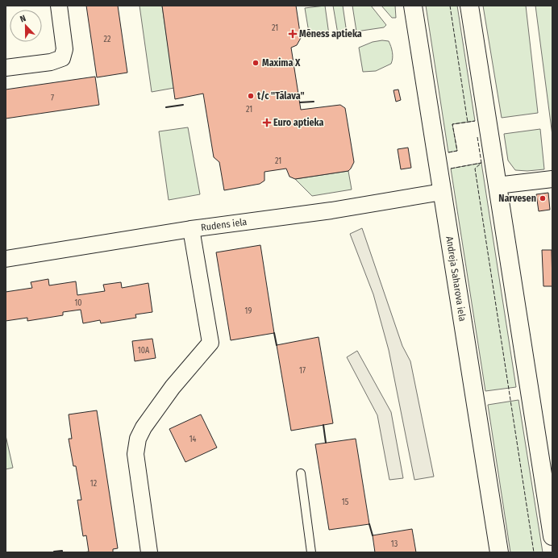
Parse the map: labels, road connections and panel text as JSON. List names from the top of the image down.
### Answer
{
  "streets": {
    "street": ["Rudens iela", "Andreja Saharova iela"]
  },
  "crossings": [
    ["Rudens iela", "Andreja Saharova iela"]
  ],
  "places": {
    "health": ["Mēness aptieka", "Euro aptieka"],
    "other": ["Maxima X", "t/c \"Tālava\"", "Narvesen"]
  },
  "house_numbers": [
    "21",
    "22",
    "7",
    "21",
    "21",
    "10",
    "19",
    "10A",
    "17",
    "14",
    "12",
    "15",
    "13"
  ],
  "north": "top"
}
